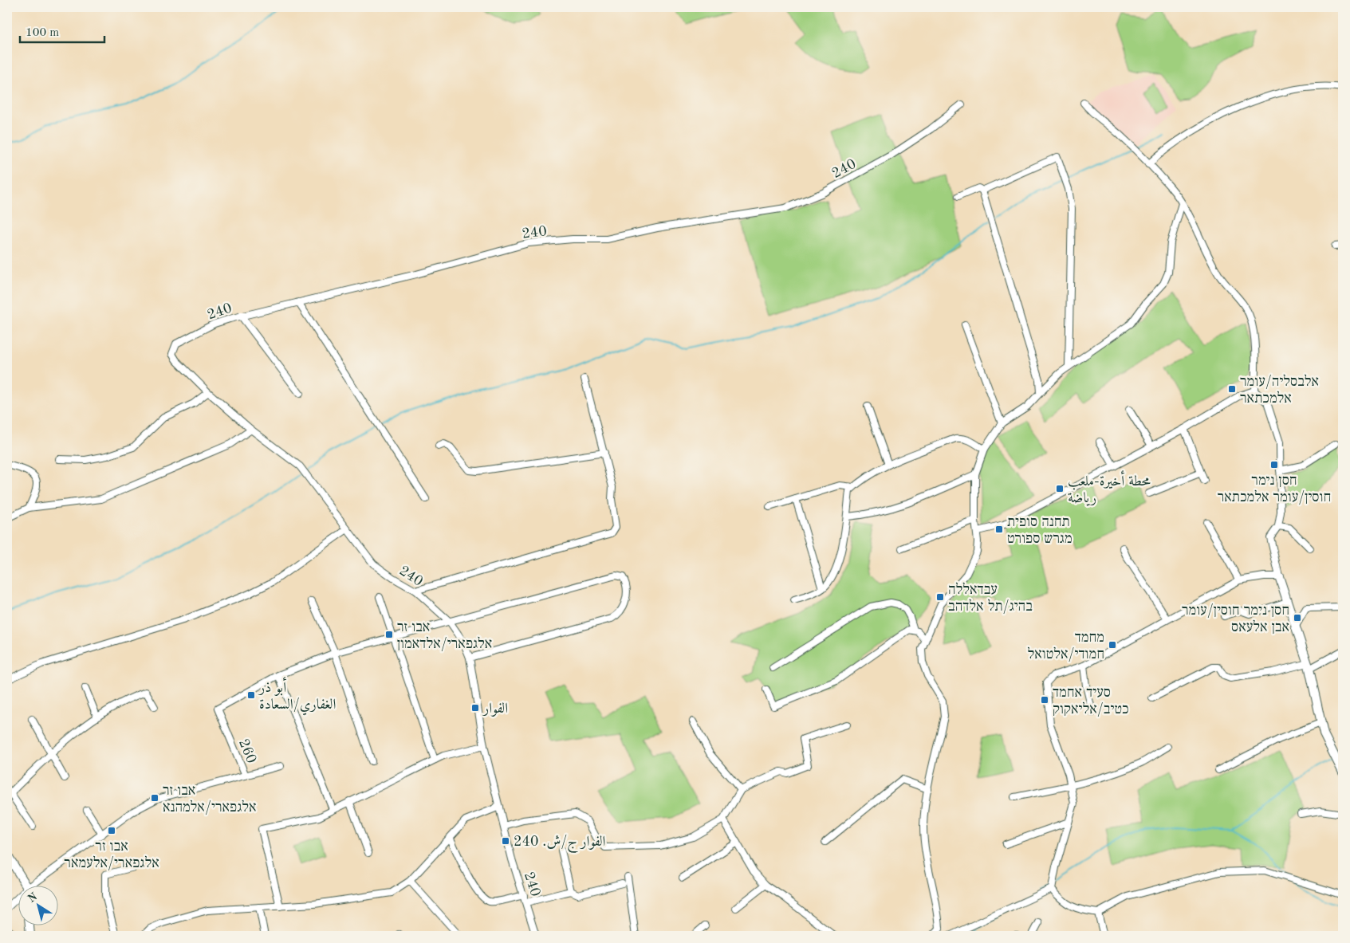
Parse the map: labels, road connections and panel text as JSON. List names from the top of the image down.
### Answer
{
  "streets": {
    "street": ["240", "260"]
  },
  "crossings": [
    ["240", "260"]
  ],
  "places": {
    "transit": [
      "אלבסליה/עומר אלמכתאר",
      "חסן נימר חוסין/עומר אלמכתאר",
      "محطة أخيرة-ملعب رياضة",
      "תחנה סופית מגרש ספורט",
      "עבדאללה בהיג/תל אלדהב",
      "חסן נימר חוסין/עומר אבן אלעאס",
      "אבו זר אלגפארי/אלדאמון",
      "מחמד חמודי/אלטואל",
      "أبو ذر الغفاري/السعادة",
      "סעיד אחמד כטיב/אליאקוק",
      "الفوار",
      "אבו זר אלגפארי/אלמהנא",
      "אבו זר אלגפארי/אלעמאר",
      "الفوار ج/ش. 240"
    ]
  },
  "scale_bar": "100 m",
  "north": "top left"
}
